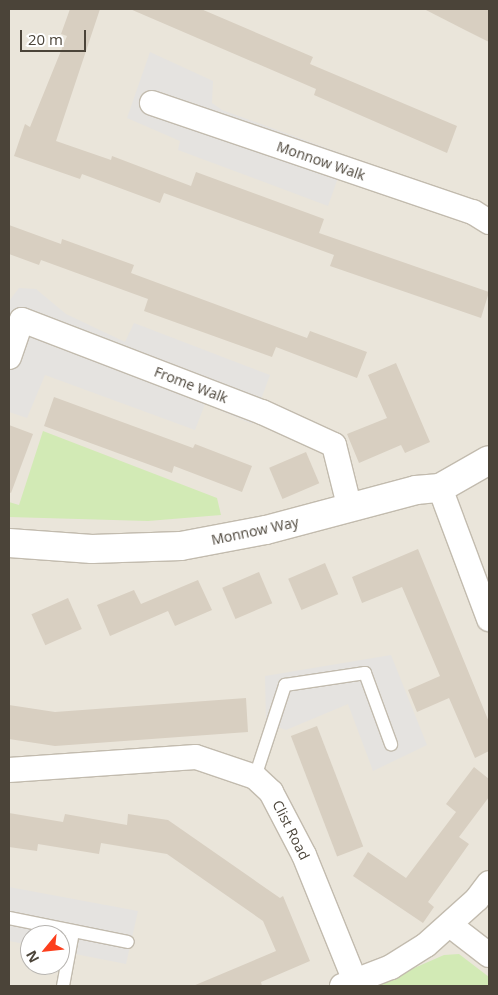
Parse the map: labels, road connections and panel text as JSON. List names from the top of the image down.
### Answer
{
  "streets": {
    "street": [
      "Monnow Walk",
      "Frome Walk",
      "Monnow Way",
      "Clist Road"
    ]
  },
  "crossings": [
    ["Frome Walk", "Monnow Way"]
  ],
  "scale_bar": "20 m",
  "north": "bottom left"
}
